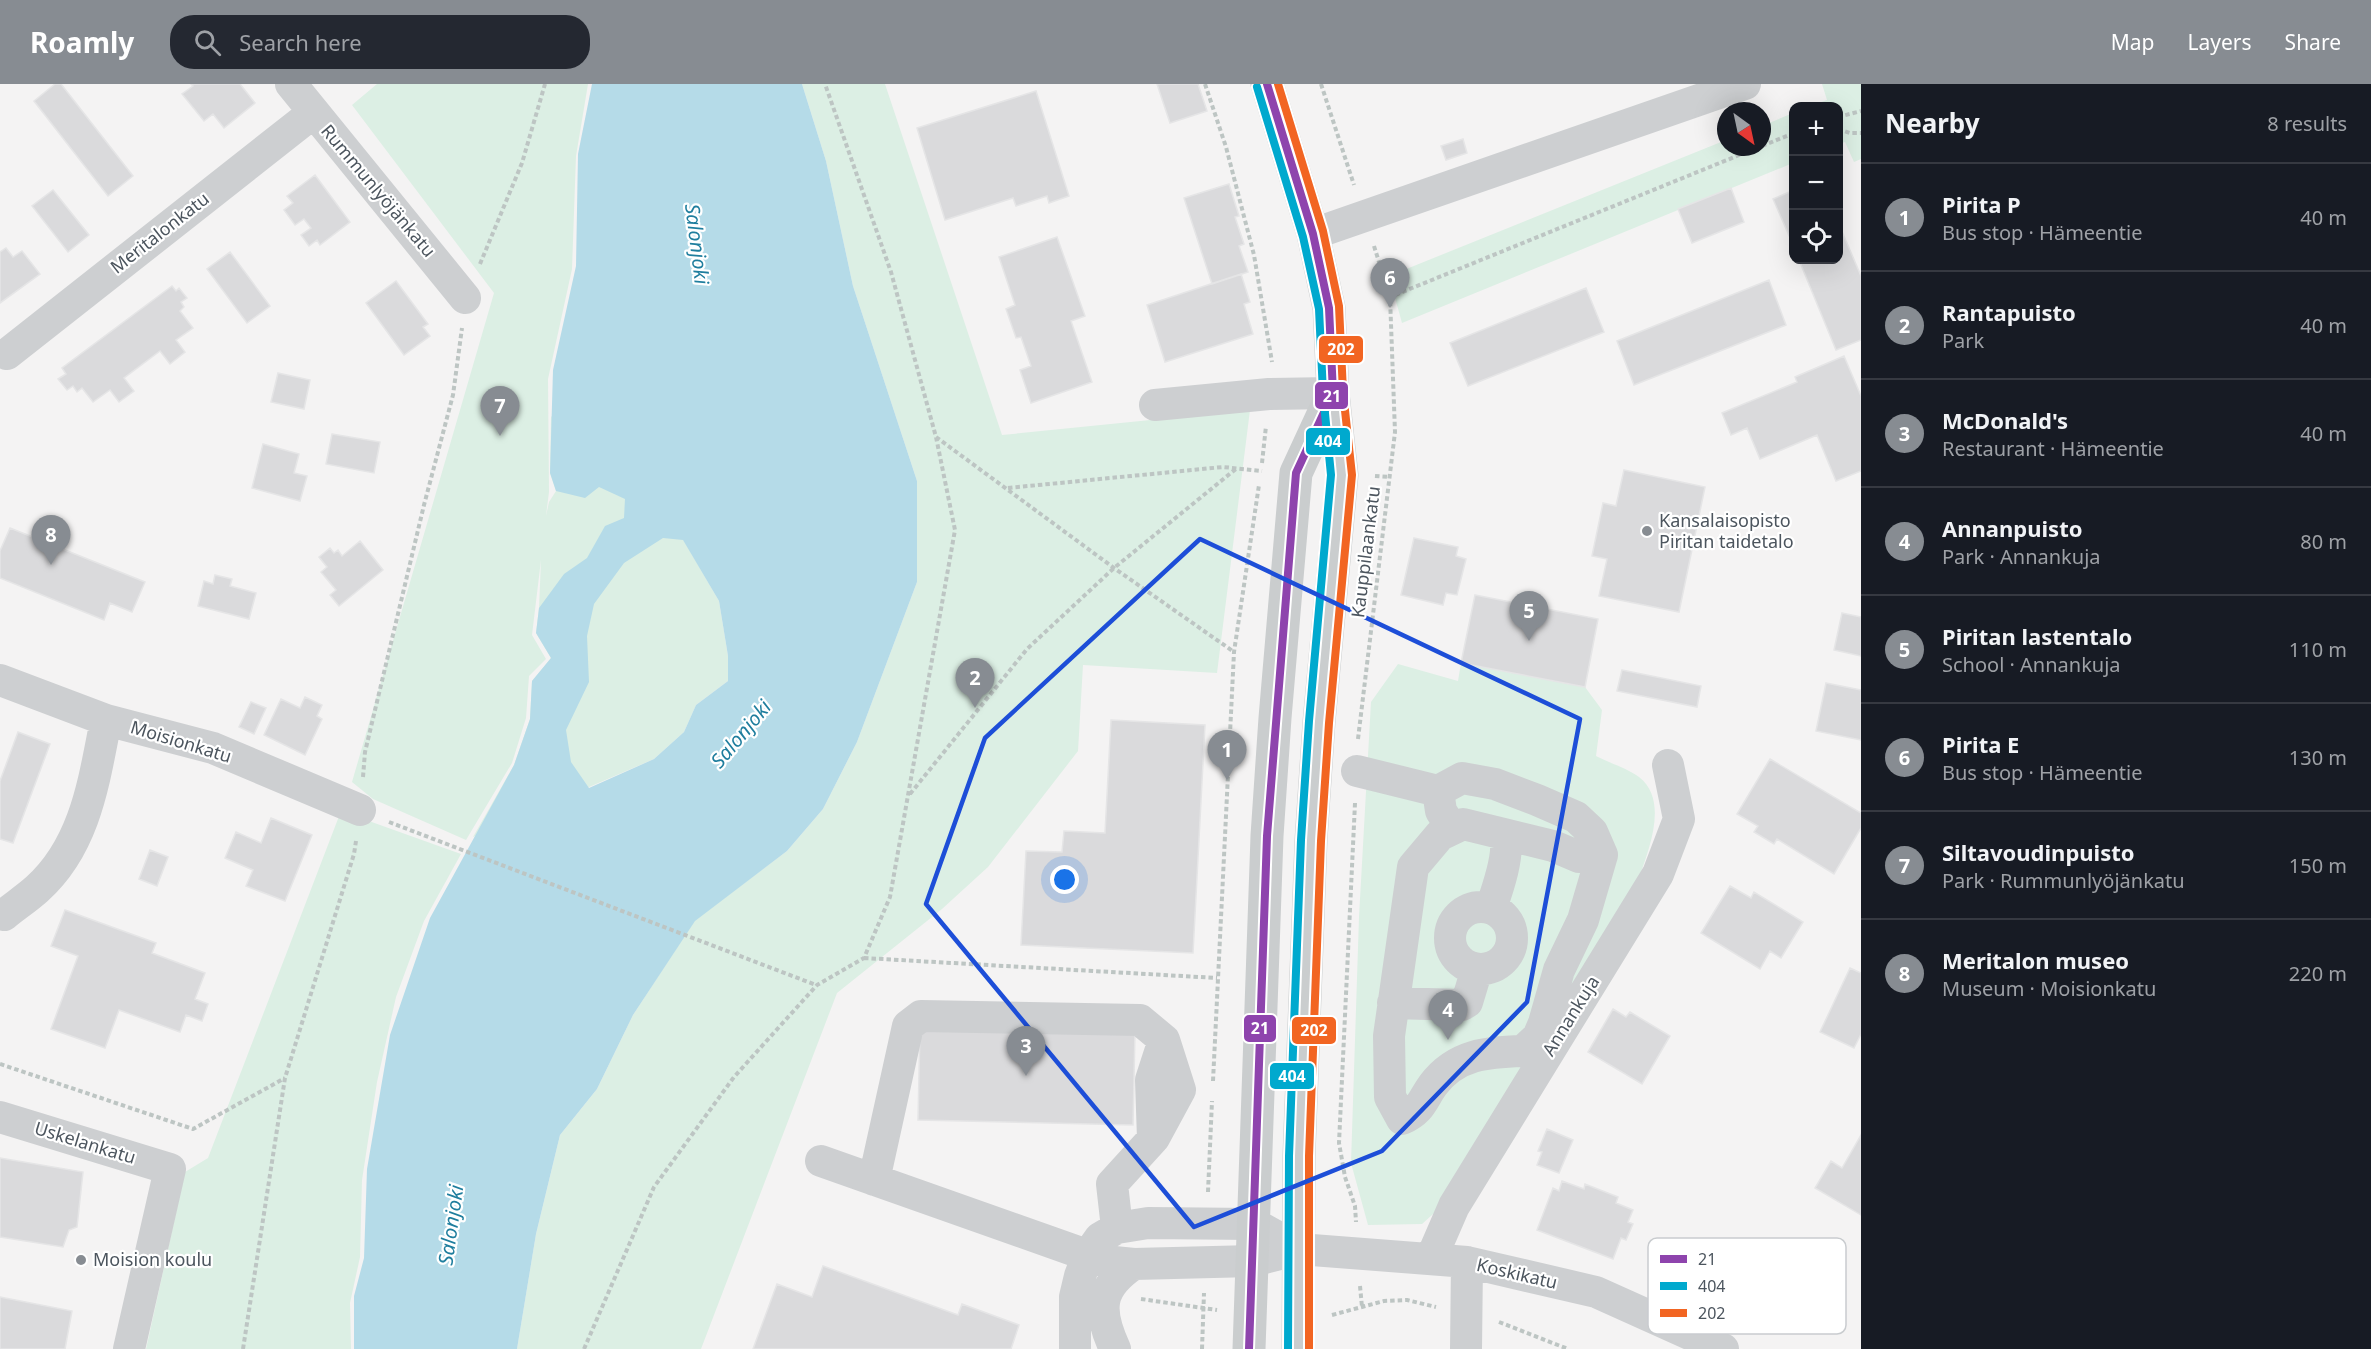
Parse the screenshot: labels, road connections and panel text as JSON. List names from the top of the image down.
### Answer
{
  "streets": {
    "street": [
      "Rummunlyöjänkatu",
      "Meritalonkatu",
      "Moisionkatu",
      "Annankuja",
      "Uskelankatu",
      "Koskikatu"
    ],
    "path": ["Kauppilaankatu"]
  },
  "crossings": [
    ["Rummunlyöjänkatu", "Meritalonkatu"],
    ["Annankuja", "Koskikatu"]
  ],
  "water": ["Salonjoki"],
  "places": ["Kansalaisopisto Piritan taidetalo", "Moision koulu"],
  "lines": ["transit line 21", "transit line 202", "transit line 404"],
  "legend": ["21", "404", "202"],
  "north": "bottom right",
  "page": {
    "header": "Roamly",
    "search": "Search here",
    "nav": ["Map", "Layers", "Share"],
    "heading": ["Nearby", "8 results"],
    "map_buttons": ["+", "−"],
    "list": [
      {
        "mark": "1",
        "name": "Pirita P",
        "note": "Bus stop · Hämeentie",
        "value": "40 m"
      },
      {
        "mark": "2",
        "name": "Rantapuisto",
        "note": "Park",
        "value": "40 m"
      },
      {
        "mark": "3",
        "name": "McDonald's",
        "note": "Restaurant · Hämeentie",
        "value": "40 m"
      },
      {
        "mark": "4",
        "name": "Annanpuisto",
        "note": "Park · Annankuja",
        "value": "80 m"
      },
      {
        "mark": "5",
        "name": "Piritan lastentalo",
        "note": "School · Annankuja",
        "value": "110 m"
      },
      {
        "mark": "6",
        "name": "Pirita E",
        "note": "Bus stop · Hämeentie",
        "value": "130 m"
      },
      {
        "mark": "7",
        "name": "Siltavoudinpuisto",
        "note": "Park · Rummunlyöjänkatu",
        "value": "150 m"
      },
      {
        "mark": "8",
        "name": "Meritalon museo",
        "note": "Museum · Moisionkatu",
        "value": "220 m"
      }
    ],
    "pins": [
      "6",
      "7",
      "8",
      "5",
      "2",
      "1",
      "4",
      "3"
    ]
  }
}
